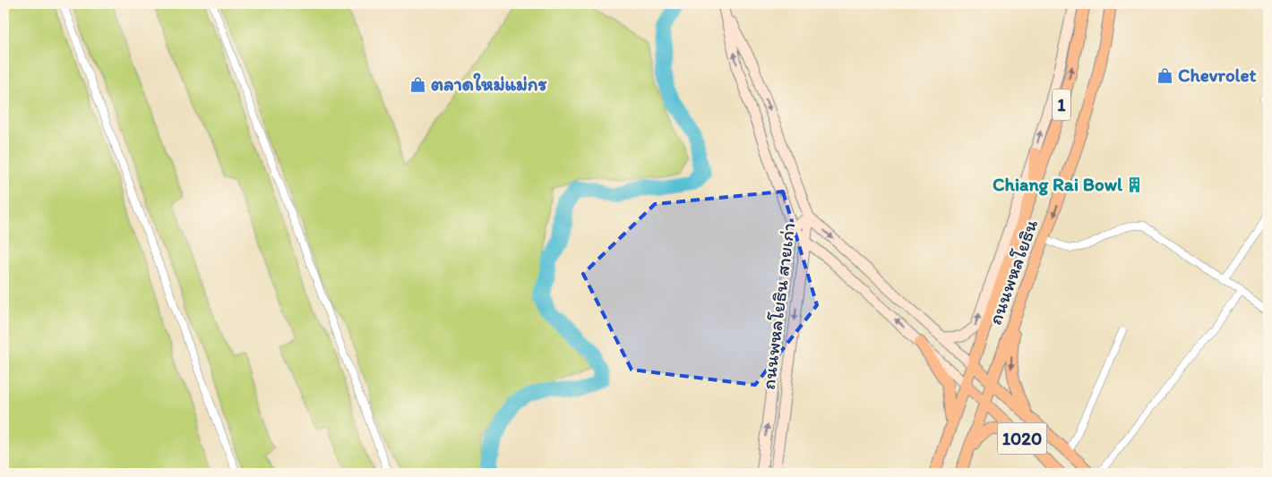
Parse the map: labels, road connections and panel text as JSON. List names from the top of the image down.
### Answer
{
  "streets": {
    "main road": [
      "1",
      "ถนนพหลโยธิน",
      "ถนนพหลโยธิน สายเก่า",
      "1020"
    ]
  },
  "crossings": [
    ["ถนนพหลโยธิน", "1020"]
  ],
  "places": {
    "shop": ["Chevrolet", "ตลาดใหม่แม่กร"],
    "building": ["Chiang Rai Bowl"]
  }
}
